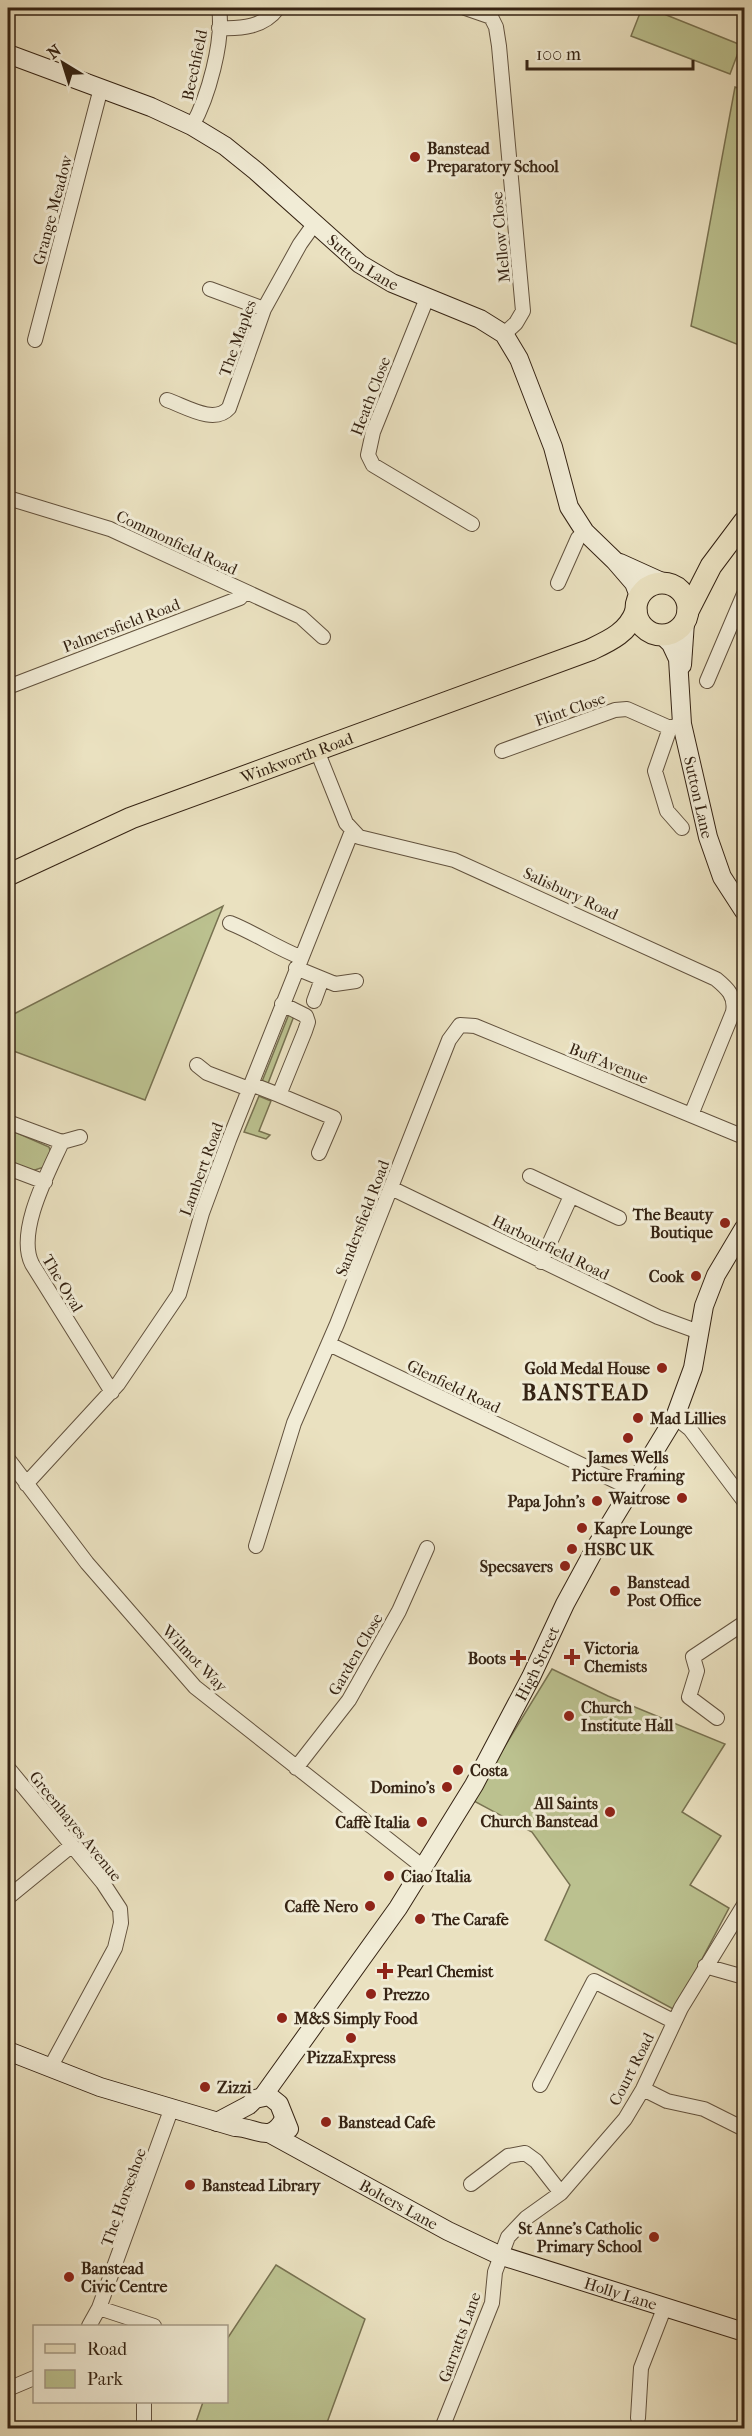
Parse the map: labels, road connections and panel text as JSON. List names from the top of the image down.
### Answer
{
  "streets": {
    "main road": [
      "Sutton Lane",
      "Winkworth Road",
      "High Street",
      "Bolters Lane",
      "Holly Lane"
    ],
    "street": [
      "Beechfield",
      "Grange Meadow",
      "Mellow Close",
      "The Maples",
      "Heath Close",
      "Commonfield Road",
      "Palmersfield Road",
      "Flint Close",
      "Salisbury Road",
      "Buff Avenue",
      "Lambert Road",
      "Sandersfield Road",
      "Harbourfield Road",
      "The Oval",
      "Glenfield Road",
      "Garden Close",
      "Wilmot Way",
      "Greenhayes Avenue",
      "Court Road",
      "The Horseshoe",
      "Garratts Lane"
    ]
  },
  "crossings": [
    ["Beechfield", "Sutton Lane"],
    ["Grange Meadow", "Sutton Lane"],
    ["Mellow Close", "Sutton Lane"],
    ["Sutton Lane", "The Maples"],
    ["Sutton Lane", "Heath Close"],
    ["Sutton Lane", "Flint Close"],
    ["Sutton Lane", "Winkworth Road"],
    ["Commonfield Road", "Palmersfield Road"],
    ["Salisbury Road", "Buff Avenue"],
    ["Salisbury Road", "Lambert Road"],
    ["Buff Avenue", "Sandersfield Road"],
    ["Lambert Road", "The Oval"],
    ["Lambert Road", "Wilmot Way"],
    ["Sandersfield Road", "Harbourfield Road"],
    ["Sandersfield Road", "Glenfield Road"],
    ["Harbourfield Road", "High Street"],
    ["Glenfield Road", "High Street"],
    ["Garden Close", "Wilmot Way"],
    ["Wilmot Way", "High Street"],
    ["High Street", "Bolters Lane"],
    ["Court Road", "Bolters Lane"],
    ["Court Road", "Holly Lane"],
    ["Court Road", "Garratts Lane"],
    ["Bolters Lane", "Holly Lane"],
    ["Bolters Lane", "Garratts Lane"],
    ["Holly Lane", "Garratts Lane"]
  ],
  "districts": ["BANSTEAD"],
  "places": {
    "other": [
      "Banstead Preparatory School",
      "The Beauty Boutique",
      "Cook",
      "Gold Medal House",
      "Mad Lillies",
      "James Wells Picture Framing",
      "Waitrose",
      "Papa John's",
      "Kapre Lounge",
      "HSBC UK",
      "Specsavers",
      "Banstead Post Office",
      "Church Institute Hall",
      "Costa",
      "Domino's",
      "All Saints Church Banstead",
      "Caffè Italia",
      "Ciao Italia",
      "Caffè Nero",
      "The Carafe",
      "Prezzo",
      "M&S Simply Food",
      "PizzaExpress",
      "Zizzi",
      "Banstead Cafe",
      "Banstead Library",
      "St Anne's Catholic Primary School",
      "Banstead Civic Centre"
    ],
    "health": ["Victoria Chemists", "Boots", "Pearl Chemist"]
  },
  "legend": ["Road", "Park"],
  "scale_bar": "100 m",
  "north": "top left"
}
